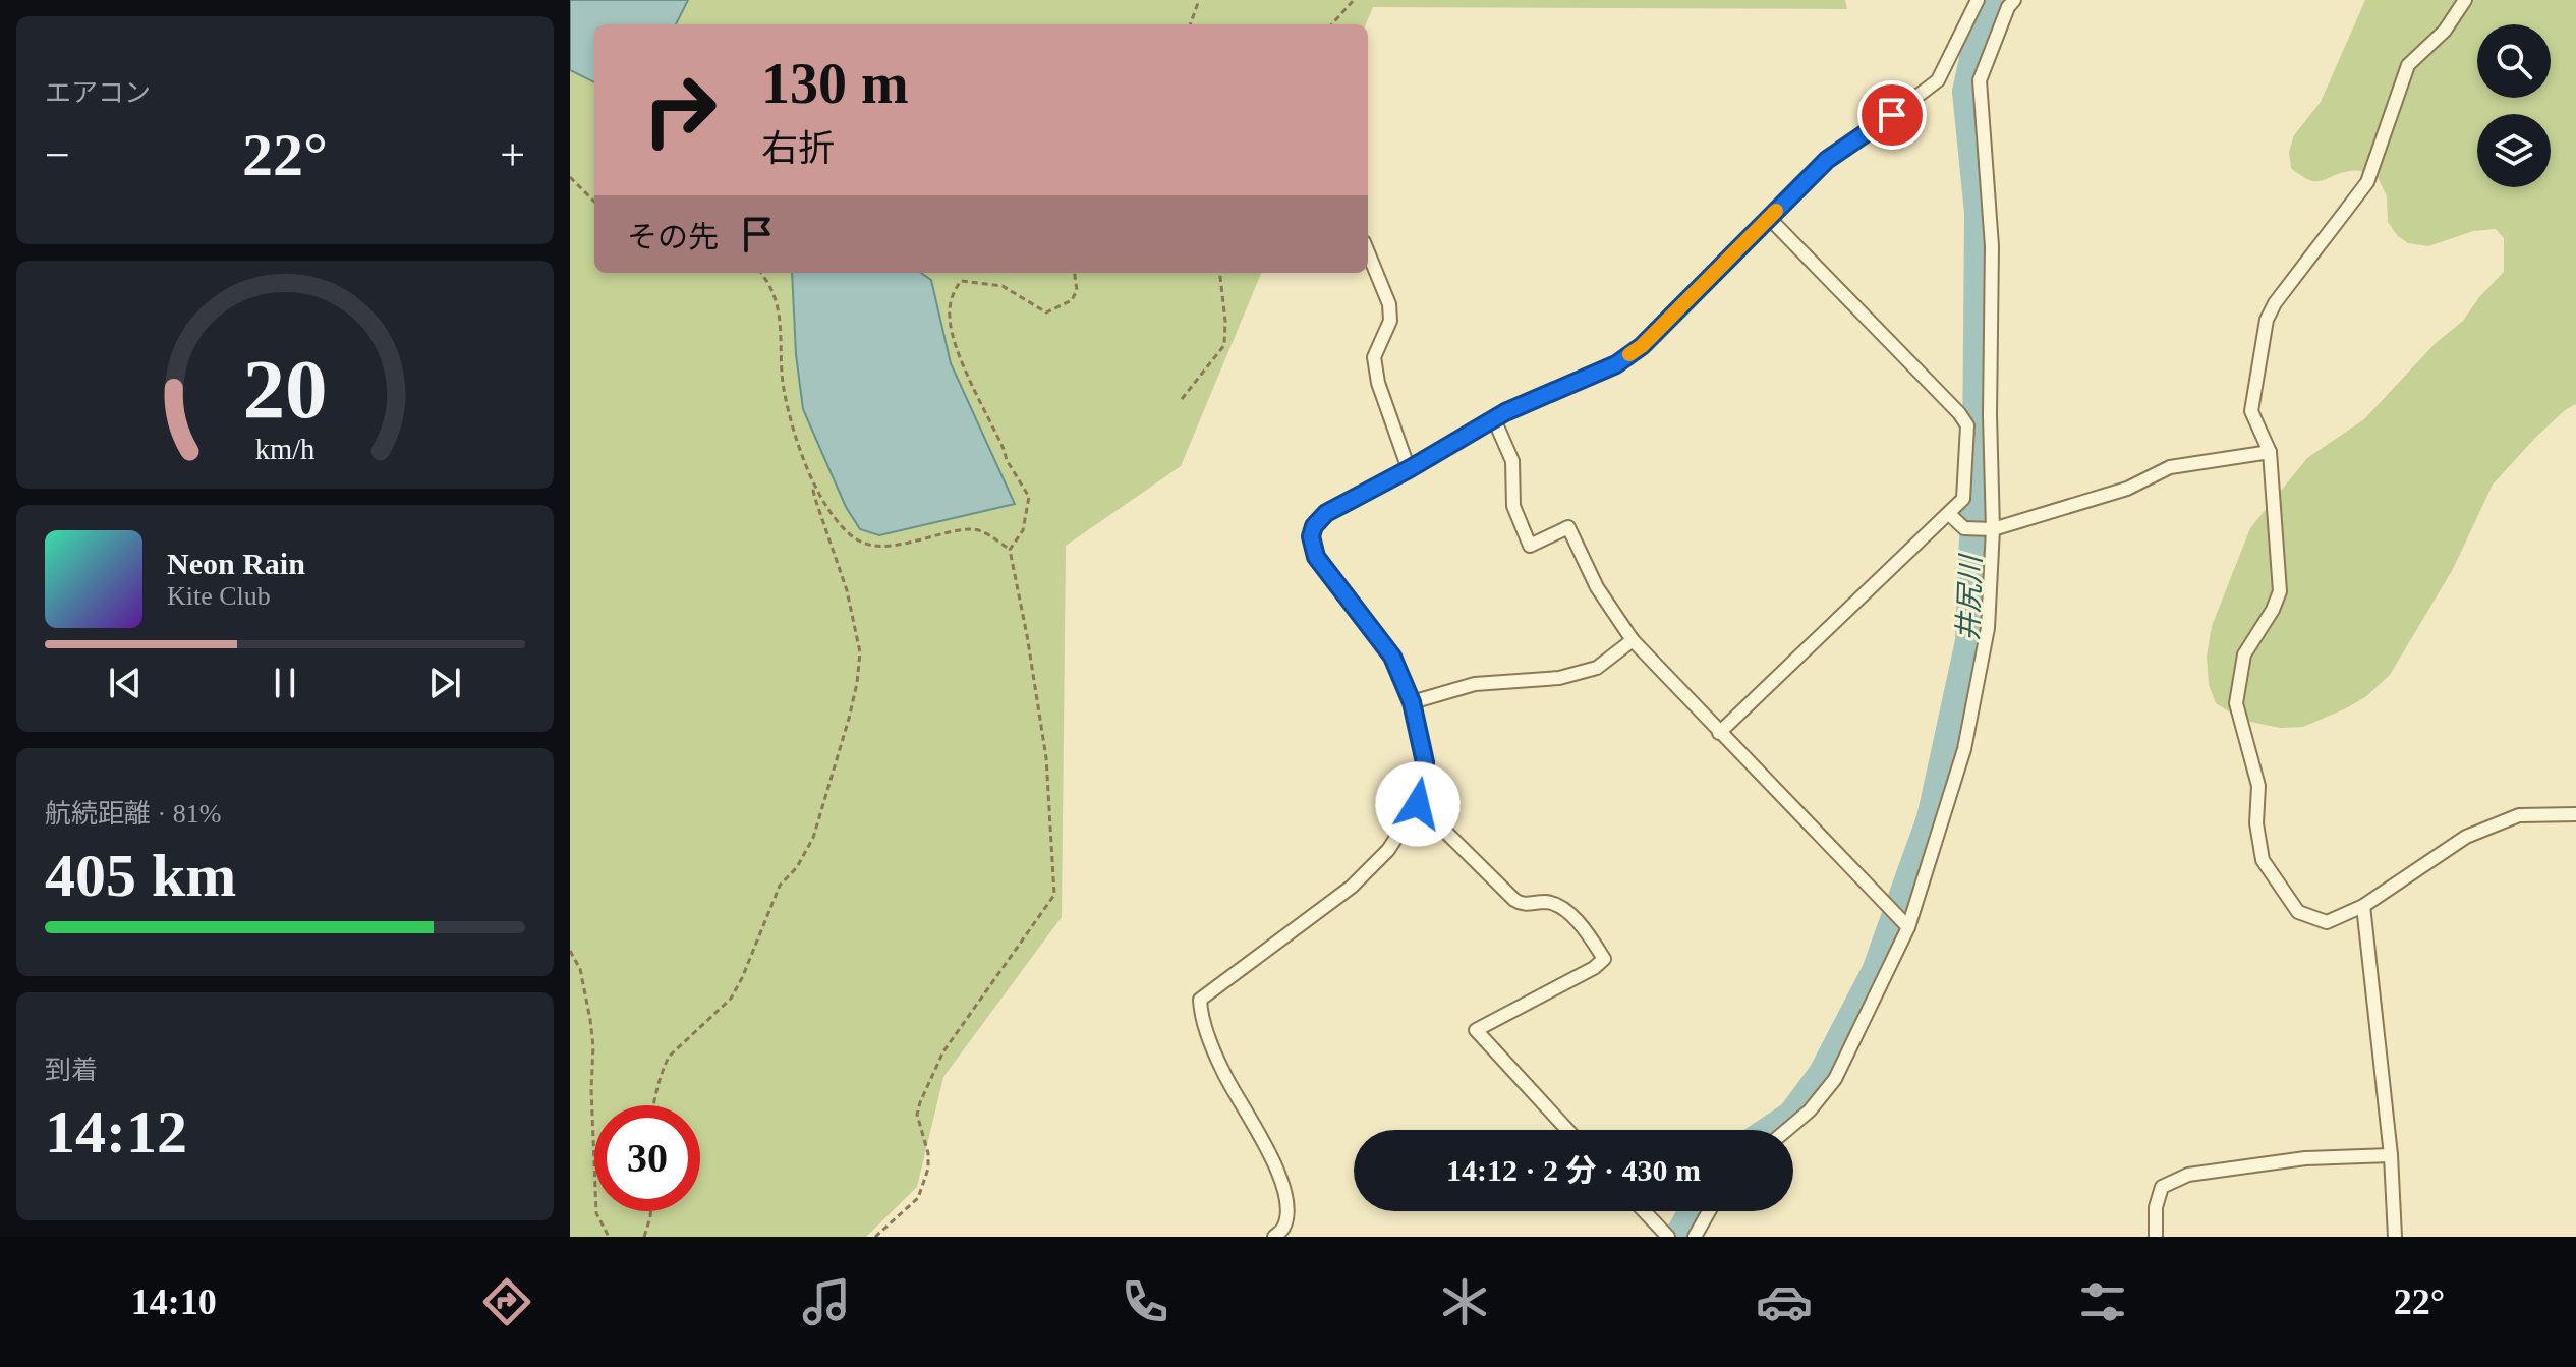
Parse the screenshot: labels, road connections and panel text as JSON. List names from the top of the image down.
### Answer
{
  "water": ["井尻川"],
  "page": {
    "tile": [
      "エアコン",
      ["航続距離 · 81%", "405 km"],
      ["到着", "14:12"]
    ],
    "turn": ["130 m", "右折"],
    "heat": ["−", "22°", "+"],
    "then": "その先",
    "song": ["Neon Rain", "Kite Club"],
    "limit": "30",
    "trip": "14:12 · 2 分 · 430 m",
    "tabs": ["14:10", "22°"],
    "gauge": ["20", "km/h"]
  }
}
